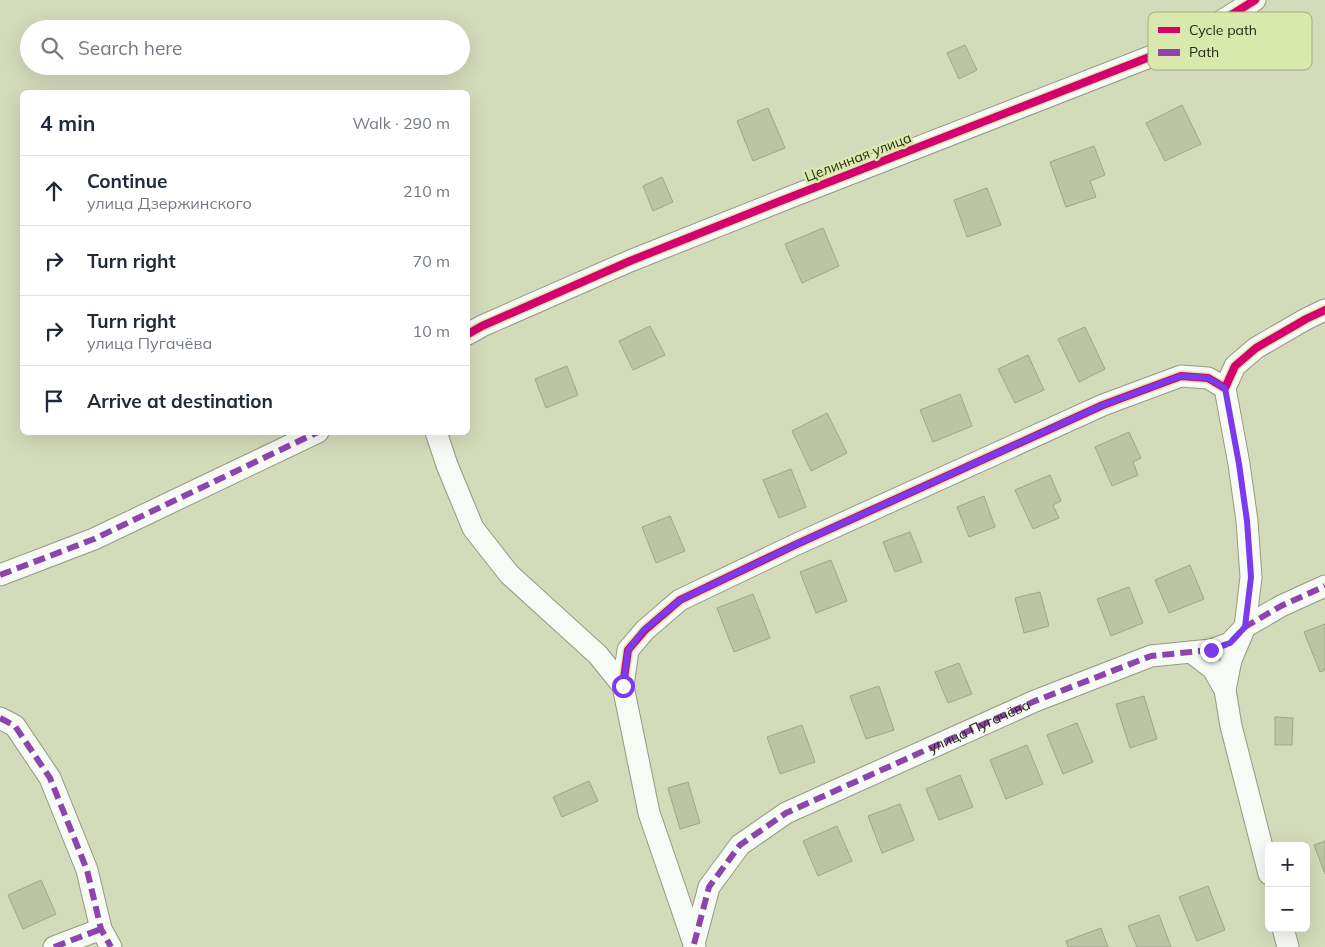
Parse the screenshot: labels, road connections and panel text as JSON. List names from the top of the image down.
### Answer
{
  "streets": {
    "street": ["Целинная улица", "улица Пугачёва"]
  },
  "legend": ["Cycle path", "Path"],
  "page": {
    "search": "Search here",
    "heading": ["4 min", "Walk · 290 m"],
    "list": [
      ["Continue", "улица Дзержинского", "210 m"],
      ["Turn right", "70 m"],
      ["Turn right", "улица Пугачёва", "10 m"],
      "Arrive at destination"
    ],
    "map_buttons": ["+", "−"]
  }
}
